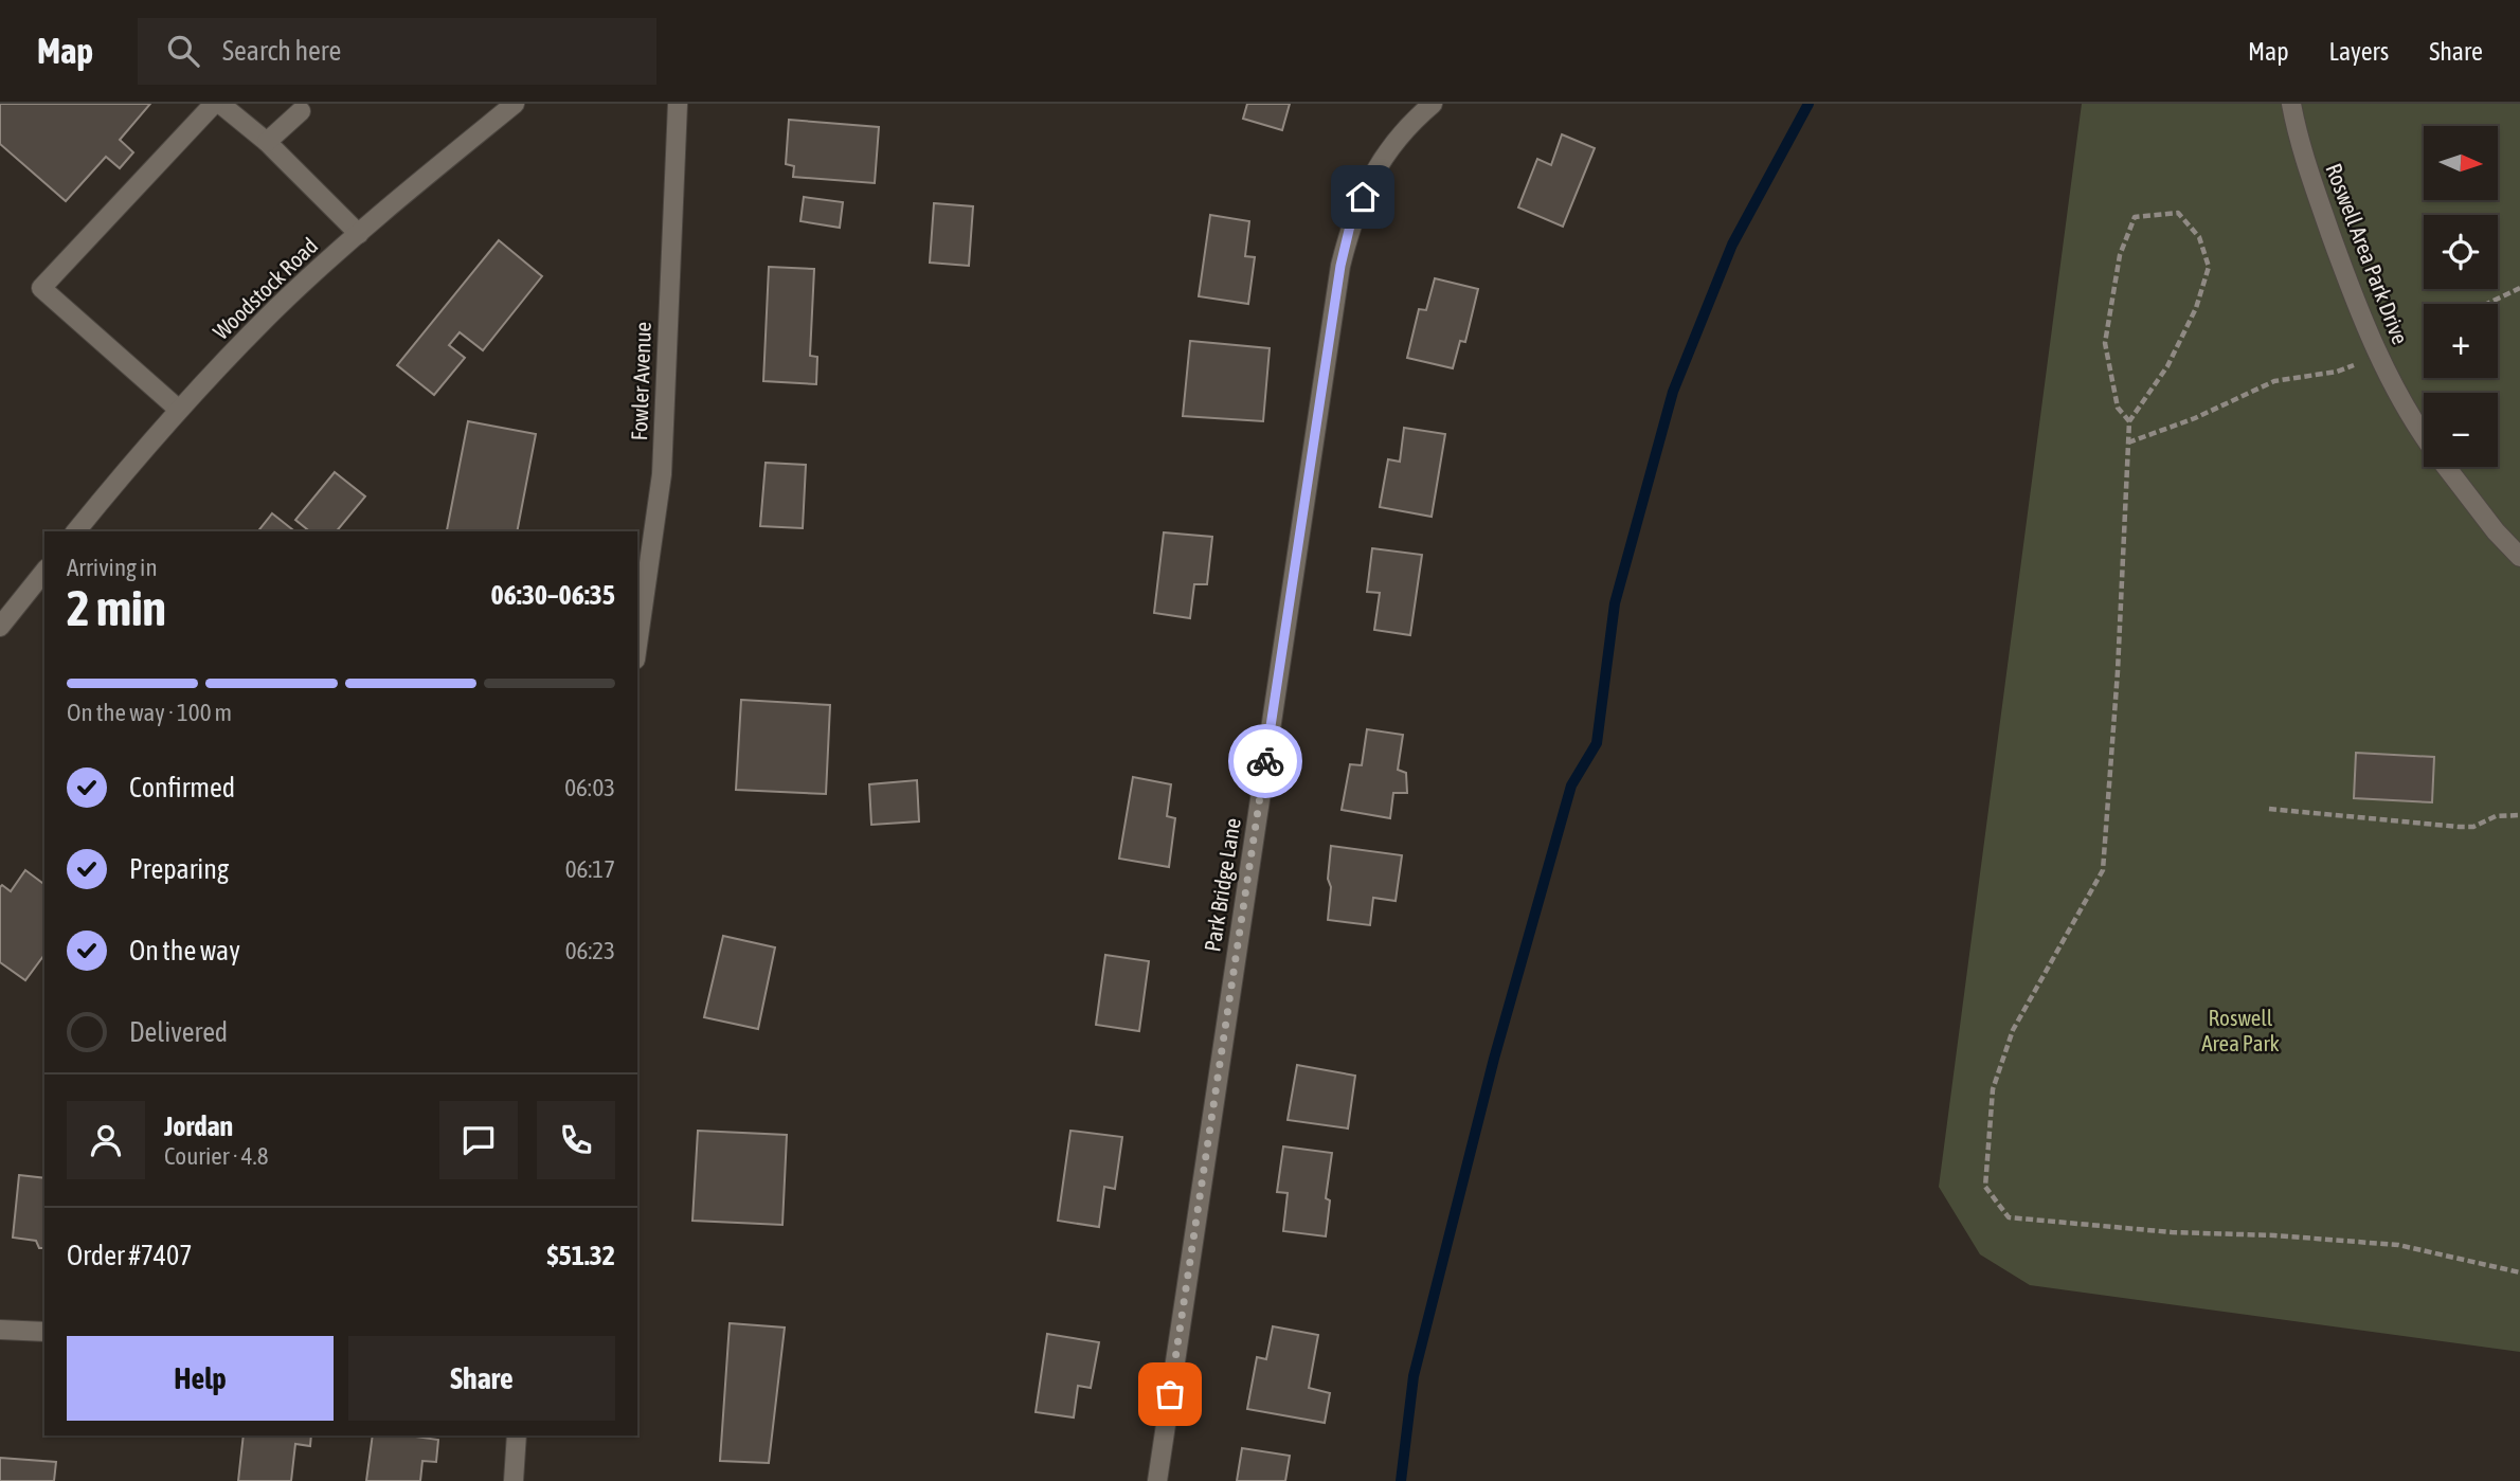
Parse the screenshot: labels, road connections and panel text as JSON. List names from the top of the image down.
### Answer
{
  "streets": {
    "street": [
      "Roswell Area Park Drive",
      "Woodstock Road",
      "Fowler Avenue",
      "Park Bridge Lane"
    ]
  },
  "parks": ["Roswell Area Park"],
  "north": "right",
  "page": {
    "header": "Map",
    "search": "Search here",
    "nav": ["Map", "Layers", "Share"],
    "map_buttons": ["+", "−"],
    "heading": ["2 min", "Arriving in", "06:30–06:35"],
    "panel": [
      "Jordan",
      "Courier · 4.8",
      "Order #7407",
      "$51.32"
    ],
    "bar": "On the way · 100 m",
    "list": [
      ["Confirmed", "06:03"],
      ["Preparing", "06:17"],
      ["On the way", "06:23"],
      "Delivered"
    ],
    "buttons": ["Help", "Share"]
  }
}
